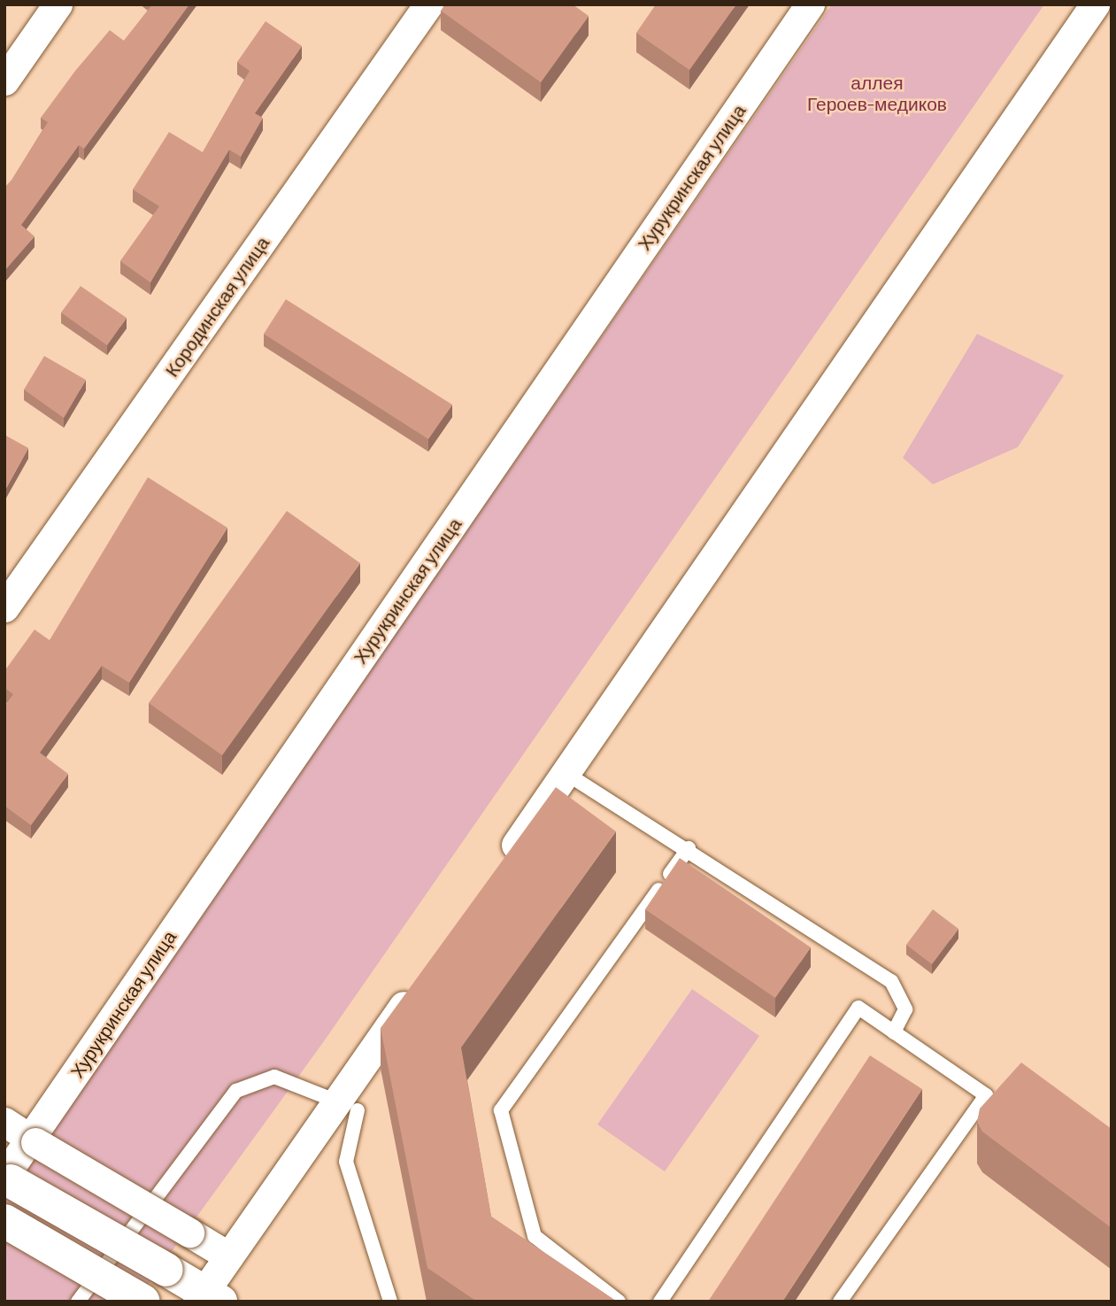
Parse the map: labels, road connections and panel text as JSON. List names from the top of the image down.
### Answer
{
  "streets": {
    "street": ["Хурукринская улица", "Кородинская улица"]
  },
  "parks": ["аллея Героев-медиков"]
}
